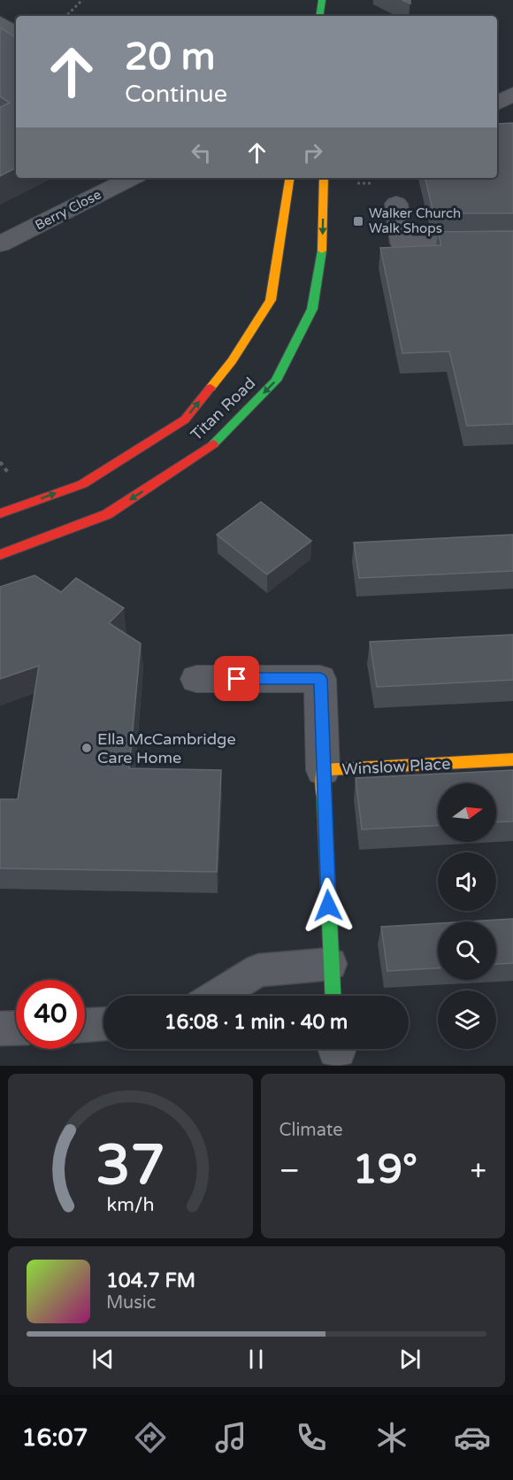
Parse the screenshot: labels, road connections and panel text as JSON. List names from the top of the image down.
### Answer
{
  "streets": {
    "street": ["Berry Close", "Titan Road", "Winslow Place"]
  },
  "places": {
    "transit": ["Walker Church Walk Shops"],
    "other": ["Ella McCambridge Care Home"]
  },
  "north": "right",
  "page": {
    "turn": ["20 m", "Continue"],
    "limit": "40",
    "trip": "16:08 · 1 min · 40 m",
    "tile": "Climate",
    "heat": ["−", "19°", "+"],
    "song": ["104.7 FM", "Music"],
    "tabs": "16:07",
    "gauge": ["37", "km/h"]
  }
}
